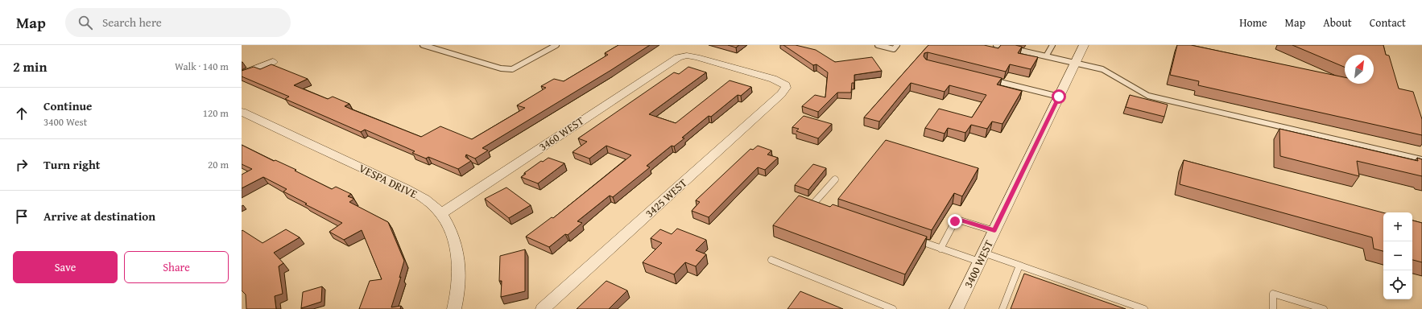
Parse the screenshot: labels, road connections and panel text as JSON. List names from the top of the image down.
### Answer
{
  "streets": {
    "street": [
      "3460 WEST",
      "VESPA DRIVE",
      "3425 WEST",
      "3400 WEST"
    ]
  },
  "crossings": [
    ["3460 WEST", "VESPA DRIVE"],
    ["3460 WEST", "3425 WEST"]
  ],
  "north": "top right",
  "page": {
    "header": "Map",
    "search": "Search here",
    "nav": [
      "Home",
      "Map",
      "About",
      "Contact"
    ],
    "heading": ["2 min", "Walk · 140 m"],
    "list": [
      ["Continue", "3400 West", "120 m"],
      ["Turn right", "20 m"],
      "Arrive at destination"
    ],
    "map_buttons": ["+", "−"],
    "buttons": ["Save", "Share"]
  }
}
